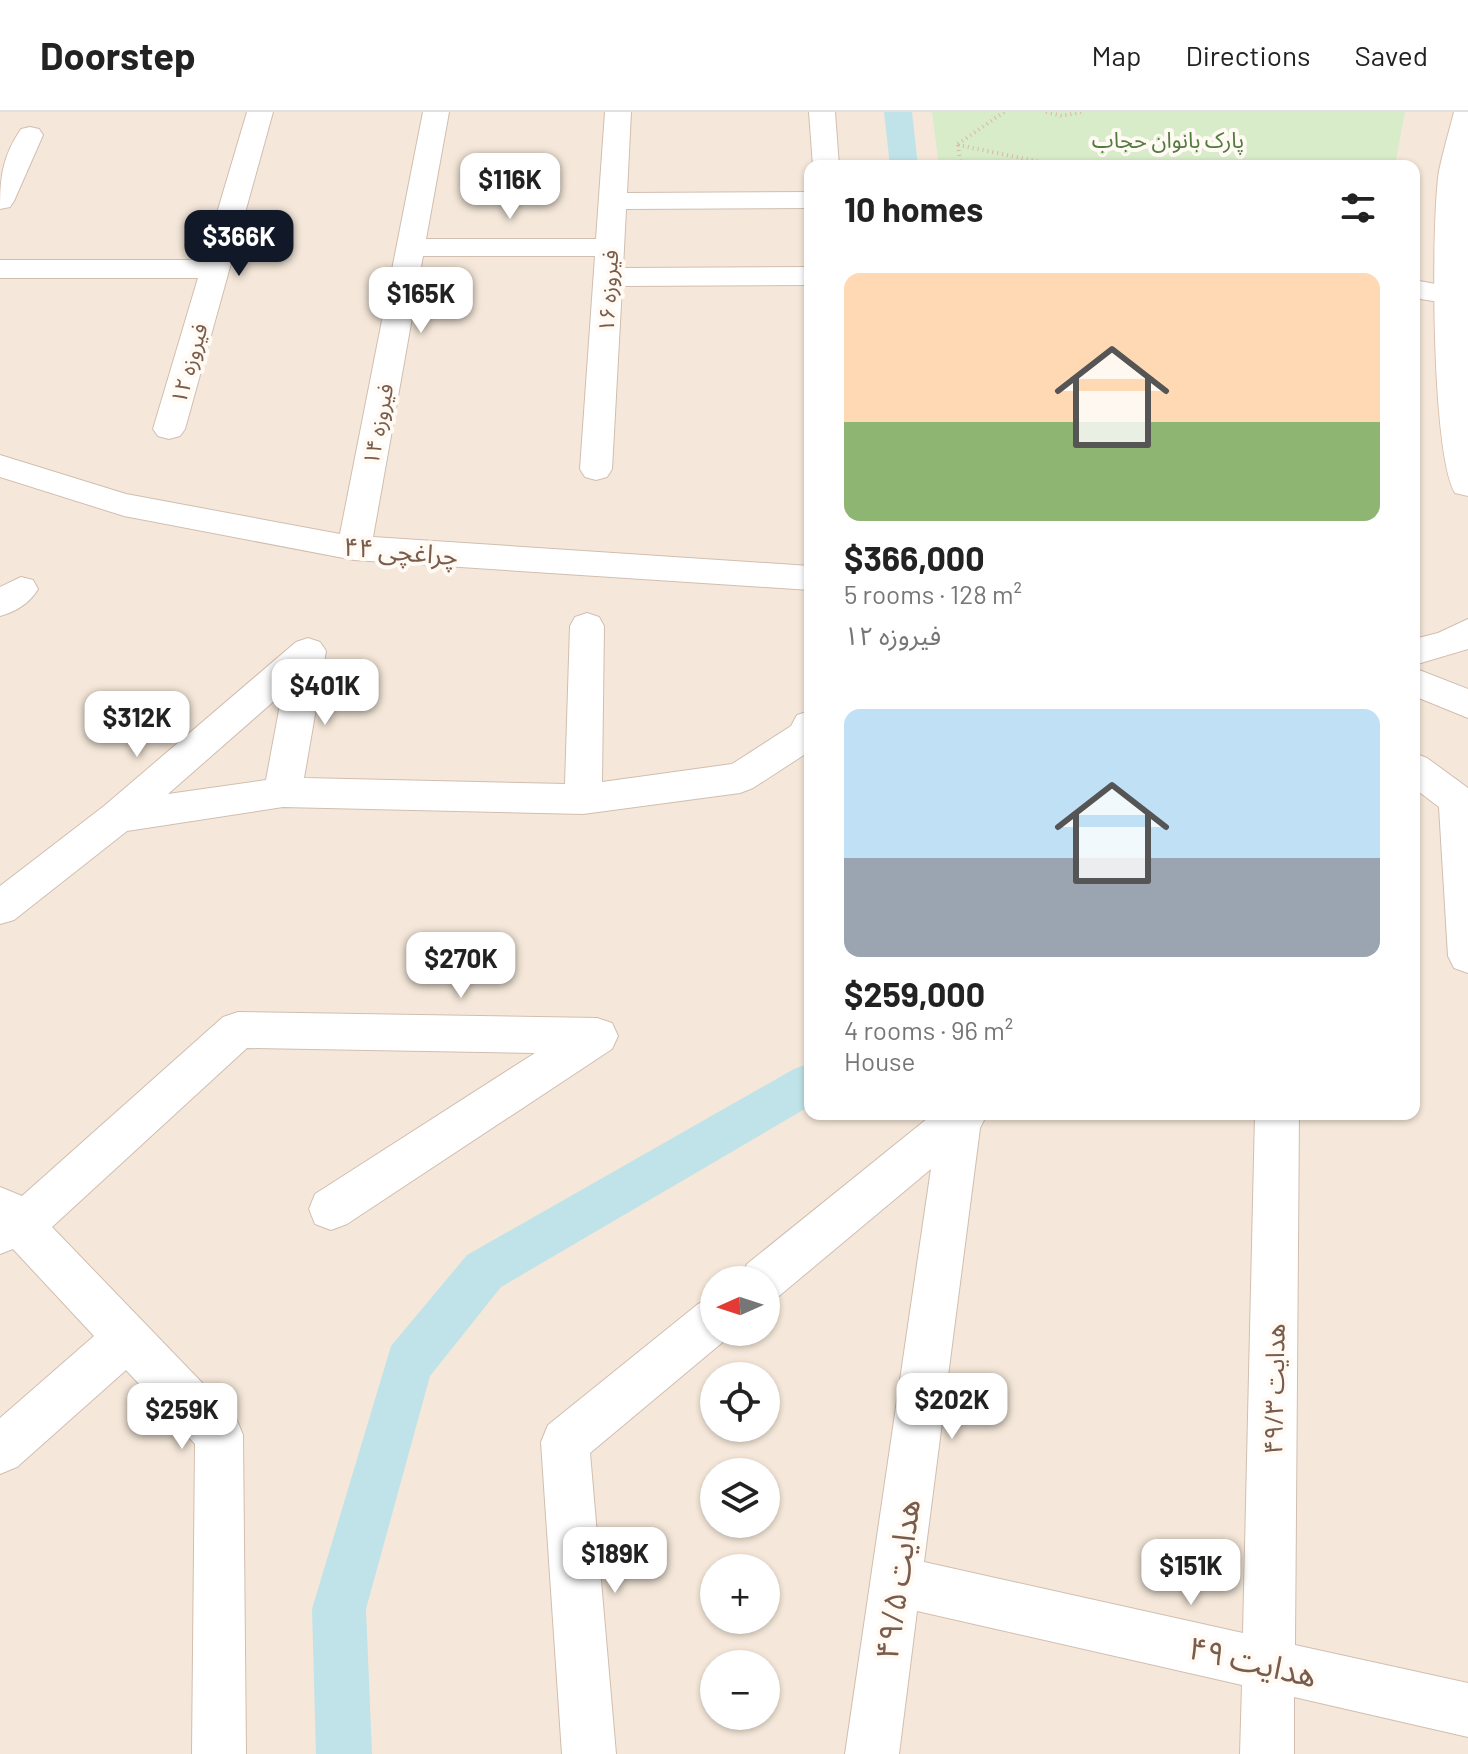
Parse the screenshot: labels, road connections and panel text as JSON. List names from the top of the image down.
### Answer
{
  "streets": {
    "street": [
      "فیروزه ۱۶",
      "فیروزه ۱۲",
      "فیروزه ۱۴",
      "چراغچی ۴۴",
      "هدایت ۴۹/۳",
      "هدایت ۴۹/۵",
      "هدایت ۴۹"
    ]
  },
  "crossings": [
    ["فیروزه ۱۴", "چراغچی ۴۴"],
    ["هدایت ۴۹/۳", "هدایت ۴۹"],
    ["هدایت ۴۹/۵", "هدایت ۴۹"]
  ],
  "parks": ["پارک بانوان حجاب"],
  "north": "left",
  "page": {
    "header": "Doorstep",
    "nav": ["Map", "Directions", "Saved"],
    "price": [
      "$116K",
      "$366K",
      "$165K",
      "$401K",
      "$312K",
      "$270K",
      "$202K",
      "$259K",
      "$189K",
      "$151K"
    ],
    "heading": "10 homes",
    "list": [
      {
        "name": "$366,000",
        "note": "5 rooms · 128 m² · فیروزه ۱۲"
      },
      {
        "name": "$259,000",
        "note": "4 rooms · 96 m² · House"
      }
    ],
    "map_buttons": ["+", "−"]
  }
}
